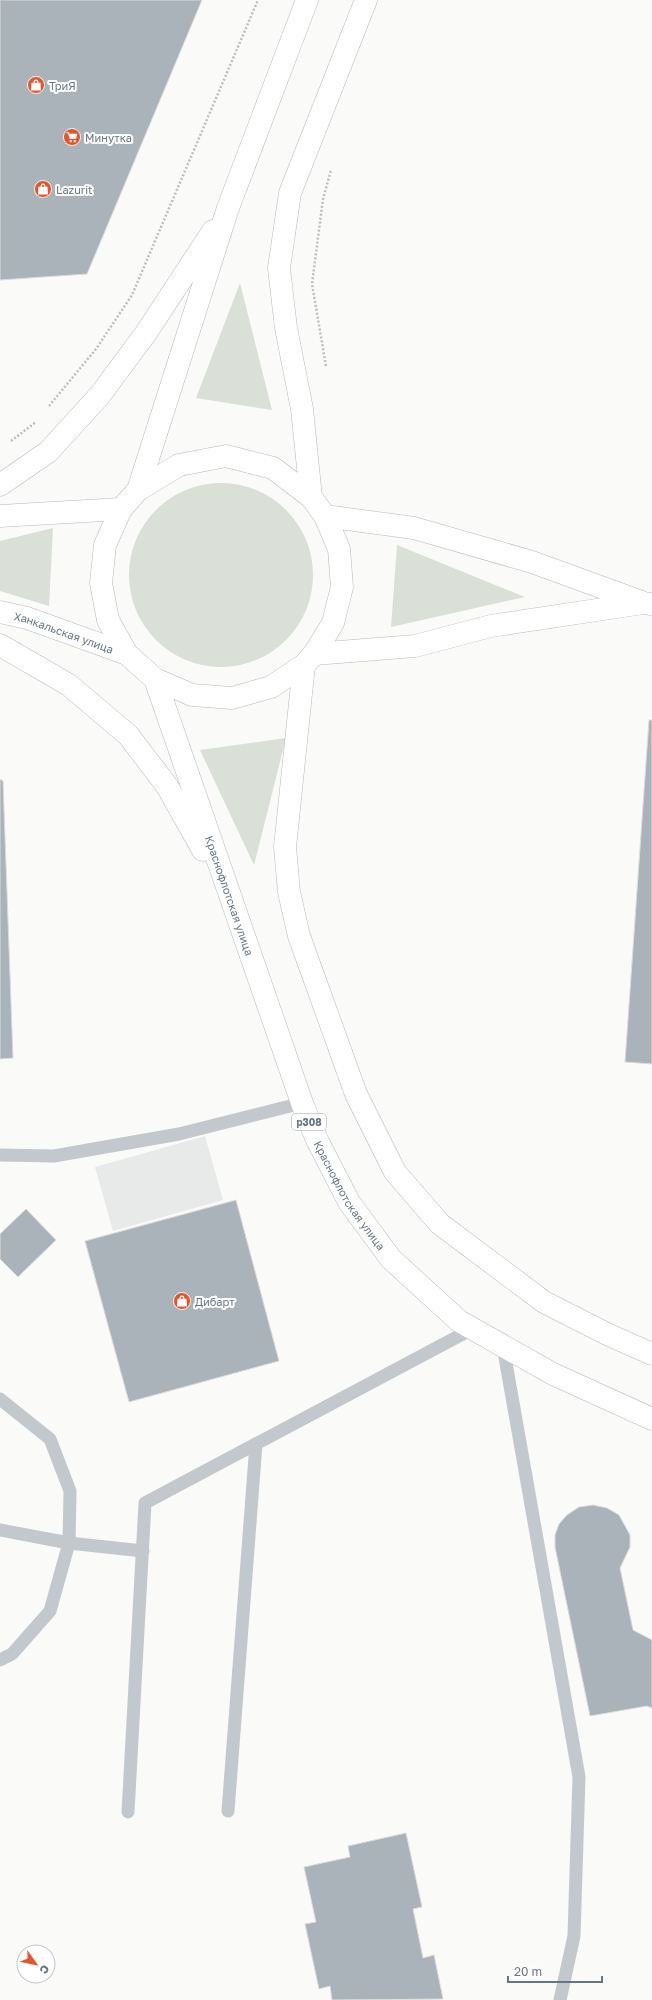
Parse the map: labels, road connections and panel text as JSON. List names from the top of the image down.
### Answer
{
  "streets": {
    "main road": ["Ханкальская улица", "Краснофлотская улица", "p308"]
  },
  "places": {
    "shop": ["ТриЯ", "Lazurit", "Дибарт"],
    "supermarket": ["Минутка"]
  },
  "scale_bar": "20 m",
  "north": "bottom right"
}
